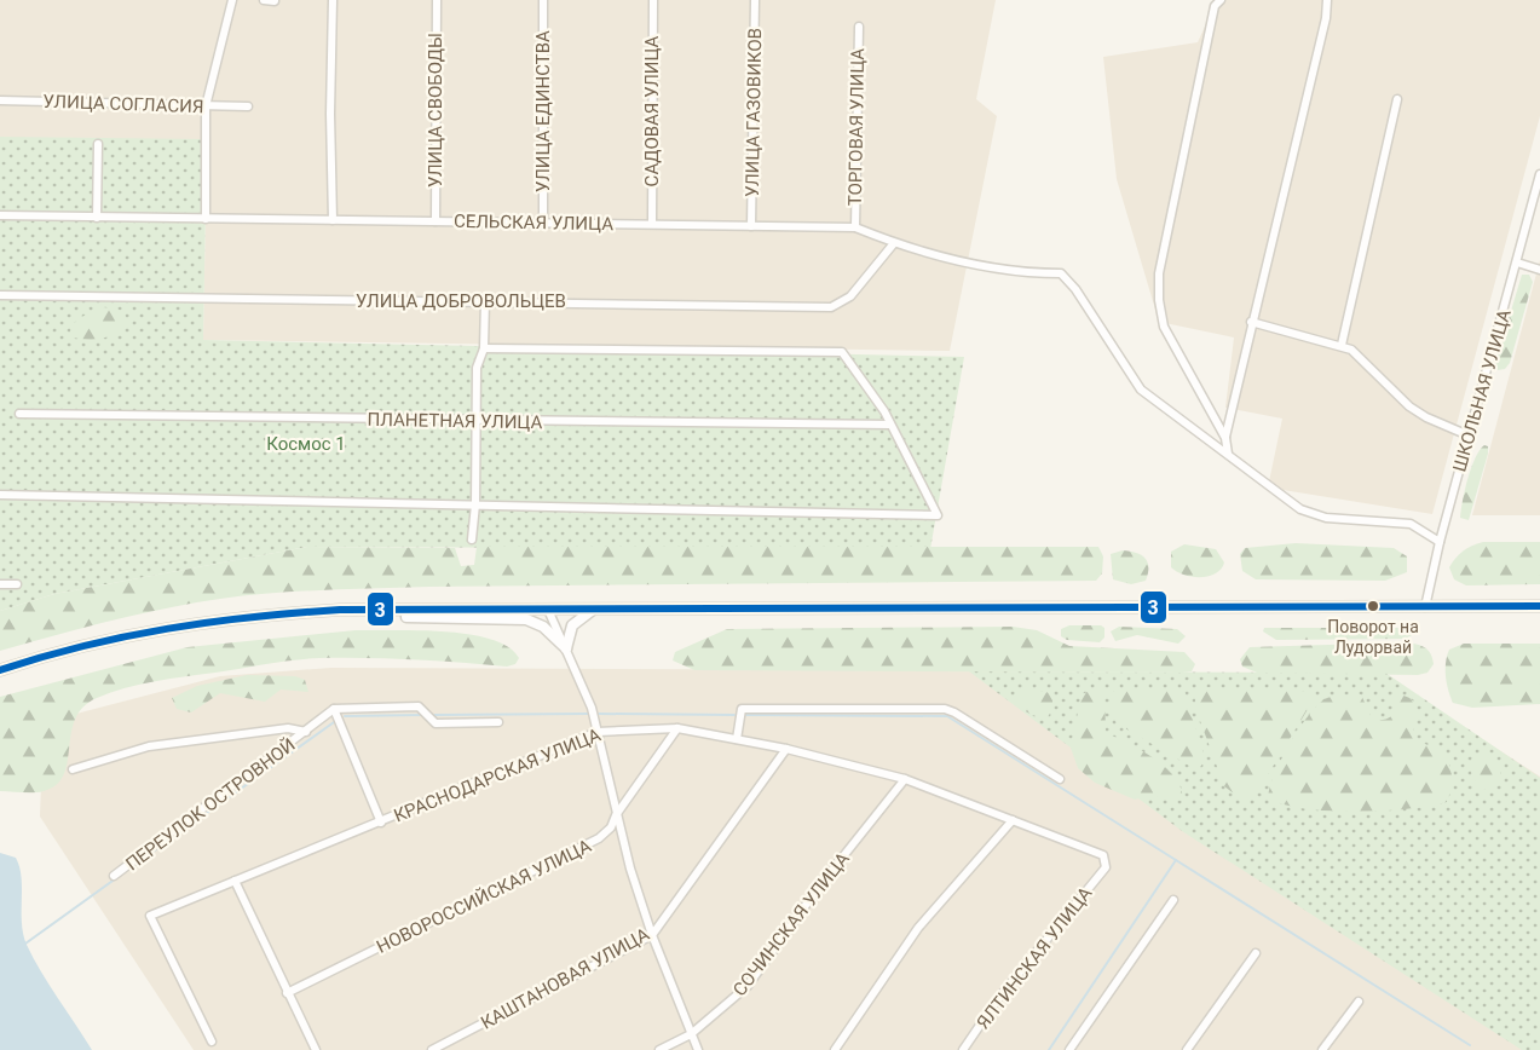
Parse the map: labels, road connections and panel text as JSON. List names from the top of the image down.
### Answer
{
  "streets": {
    "street": [
      "УЛИЦА СОГЛАСИЯ",
      "УЛИЦА СВОБОДЫ",
      "УЛИЦА ЕДИНСТВА",
      "САДОВАЯ УЛИЦА",
      "УЛИЦА ГАЗОВИКОВ",
      "ТОРГОВАЯ УЛИЦА",
      "СЕЛЬСКАЯ УЛИЦА",
      "УЛИЦА ДОБРОВОЛЬЦЕВ",
      "ШКОЛЬНАЯ УЛИЦА",
      "ПЛАНЕТНАЯ УЛИЦА",
      "КРАСНОДАРСКАЯ УЛИЦА",
      "ПЕРЕУЛОК ОСТРОВНОЙ",
      "НОВОРОССИЙСКАЯ УЛИЦА",
      "СОЧИНСКАЯ УЛИЦА",
      "ЯЛТИНСКАЯ УЛИЦА",
      "КАШТАНОВАЯ УЛИЦА"
    ]
  },
  "crossings": [
    ["УЛИЦА СВОБОДЫ", "СЕЛЬСКАЯ УЛИЦА"],
    ["УЛИЦА ЕДИНСТВА", "СЕЛЬСКАЯ УЛИЦА"],
    ["САДОВАЯ УЛИЦА", "СЕЛЬСКАЯ УЛИЦА"],
    ["УЛИЦА ГАЗОВИКОВ", "СЕЛЬСКАЯ УЛИЦА"],
    ["ТОРГОВАЯ УЛИЦА", "СЕЛЬСКАЯ УЛИЦА"],
    ["СЕЛЬСКАЯ УЛИЦА", "УЛИЦА ДОБРОВОЛЬЦЕВ"],
    ["КРАСНОДАРСКАЯ УЛИЦА", "НОВОРОССИЙСКАЯ УЛИЦА"],
    ["КРАСНОДАРСКАЯ УЛИЦА", "СОЧИНСКАЯ УЛИЦА"],
    ["КРАСНОДАРСКАЯ УЛИЦА", "ЯЛТИНСКАЯ УЛИЦА"],
    ["КРАСНОДАРСКАЯ УЛИЦА", "КАШТАНОВАЯ УЛИЦА"]
  ],
  "parks": ["Космос 1"],
  "places": ["Поворот на Лудорвай"],
  "lines": ["transit line 3"]
}
